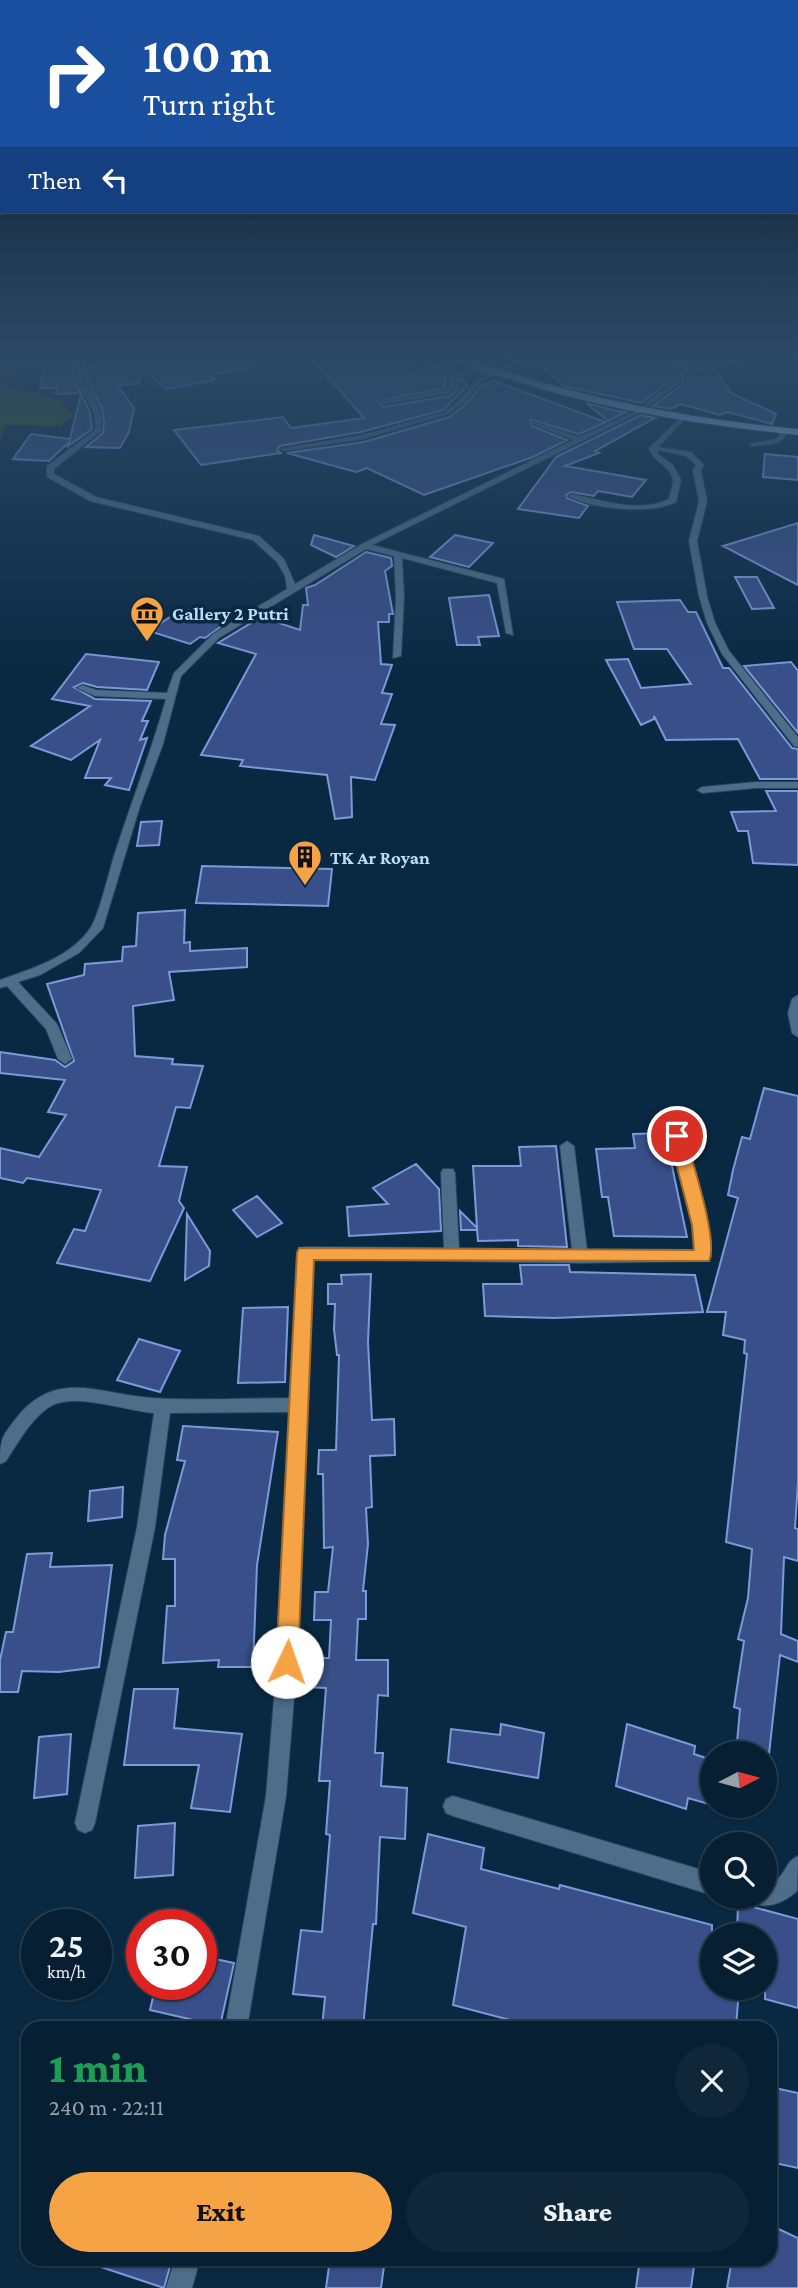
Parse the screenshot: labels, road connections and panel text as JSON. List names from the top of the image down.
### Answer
{
  "places": {
    "museum": ["Gallery 2 Putri"],
    "building": ["TK Ar Royan"]
  },
  "north": "right",
  "page": {
    "turn": ["100 m", "Turn right"],
    "then": "Then",
    "speed": "25 km/h",
    "limit": "30",
    "heading": ["1 min", "240 m · 22:11"],
    "buttons": ["Exit", "Share"]
  }
}
